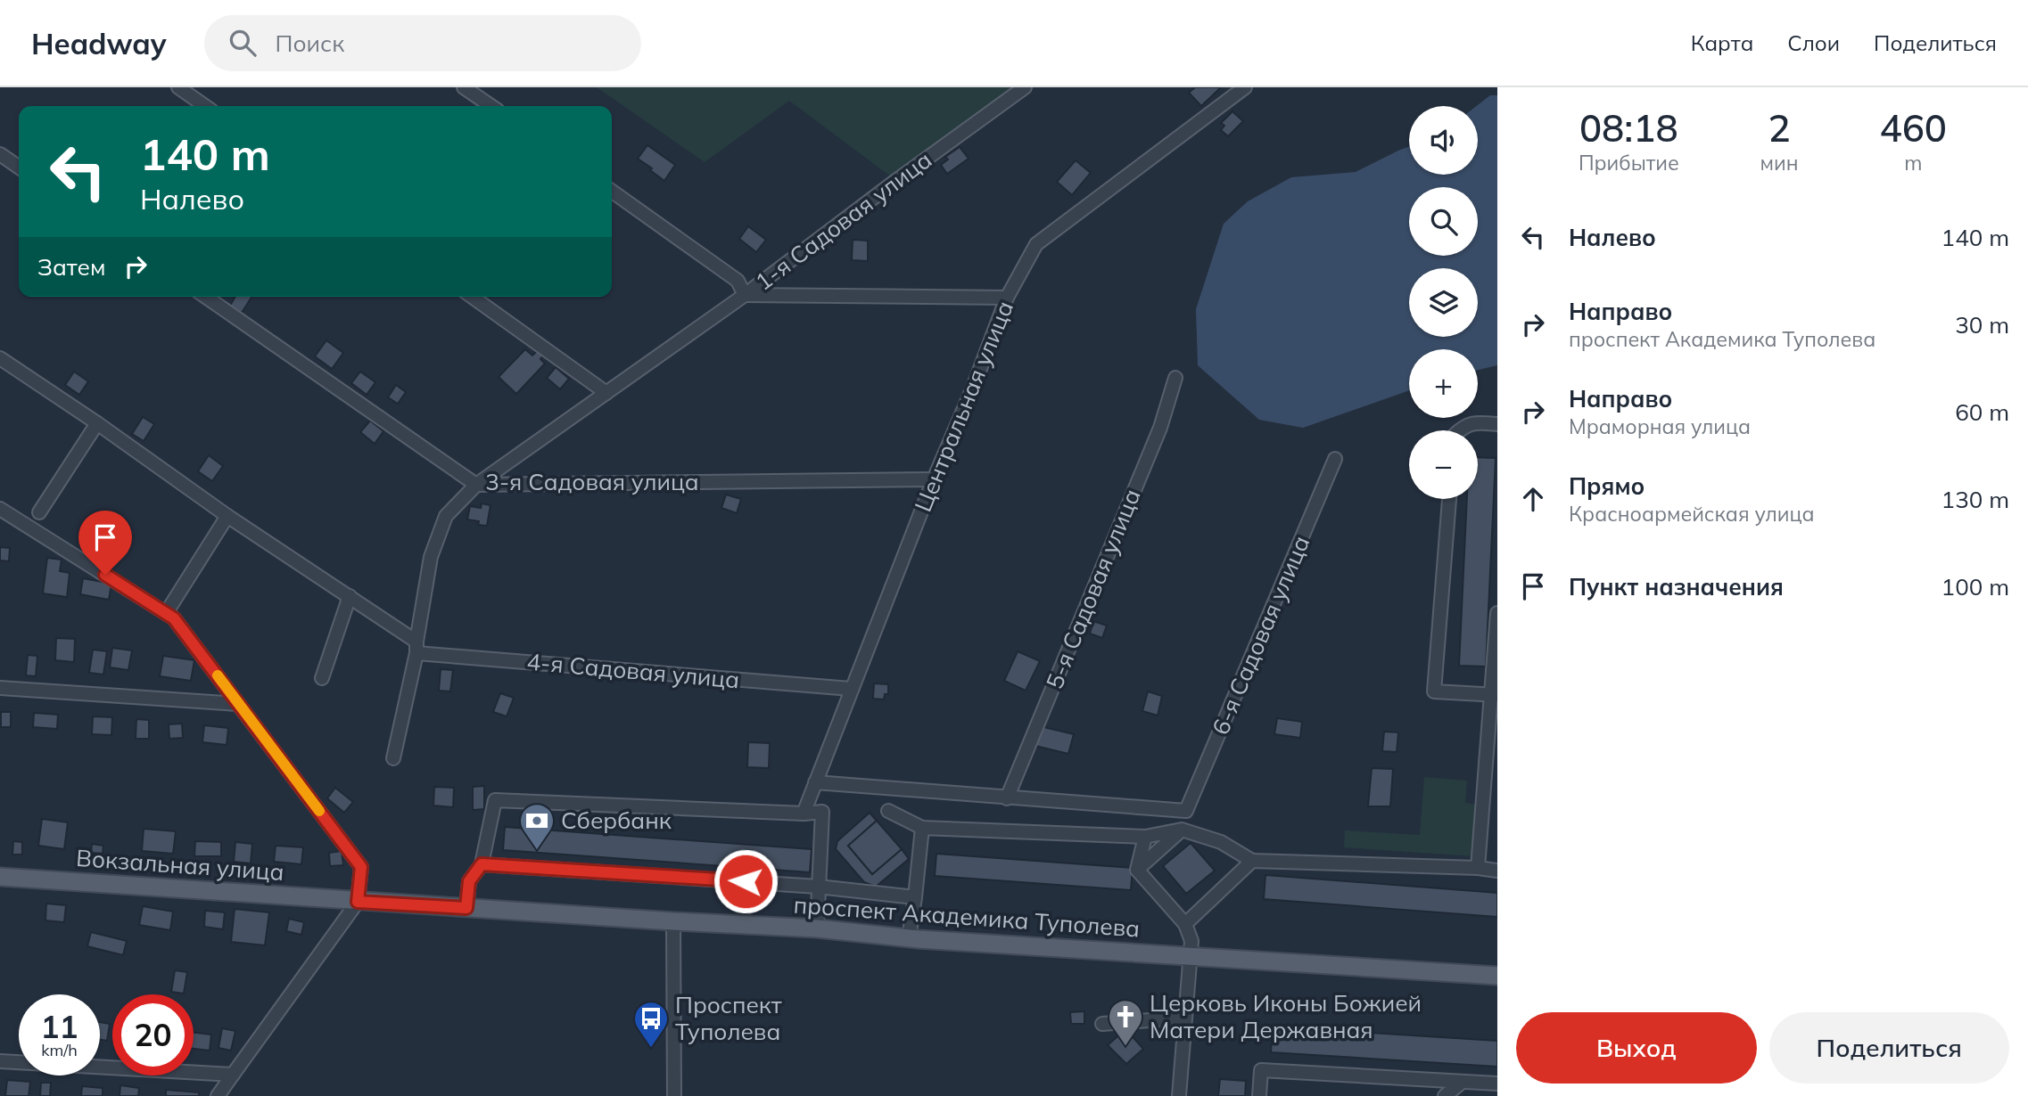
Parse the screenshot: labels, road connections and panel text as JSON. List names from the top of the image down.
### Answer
{
  "streets": {
    "main road": ["Вокзальная улица", "проспект Академика Туполева"],
    "street": [
      "1-я Садовая улица",
      "Центральная улица",
      "3-я Садовая улица",
      "5-я Садовая улица",
      "6-я Садовая улица",
      "4-я Садовая улица"
    ]
  },
  "crossings": [
    ["Центральная улица", "3-я Садовая улица"],
    ["Центральная улица", "4-я Садовая улица"],
    ["5-я Садовая улица", "6-я Садовая улица"],
    ["Вокзальная улица", "проспект Академика Туполева"]
  ],
  "places": {
    "bank": ["Сбербанк"],
    "church": ["Церковь Иконы Божией Матери Державная"],
    "bus stop": ["Проспект Туполева"]
  },
  "page": {
    "header": "Headway",
    "search": "Поиск",
    "nav": ["Карта", "Слои", "Поделиться"],
    "eta": [
      "08:18",
      "Прибытие",
      "2",
      "мин",
      "460",
      "m"
    ],
    "map_buttons": ["+", "−"],
    "turn": ["140 m", "Налево"],
    "list": [
      {
        "name": "Налево",
        "value": "140 m"
      },
      {
        "name": "Направо",
        "note": "проспект Академика Туполева",
        "value": "30 m"
      },
      {
        "name": "Направо",
        "note": "Мраморная улица",
        "value": "60 m"
      },
      {
        "name": "Прямо",
        "note": "Красноармейская улица",
        "value": "130 m"
      },
      {
        "name": "Пункт назначения",
        "value": "100 m"
      }
    ],
    "then": "Затем",
    "speed": "11 km/h",
    "limit": "20",
    "buttons": ["Выход", "Поделиться"]
  }
}
